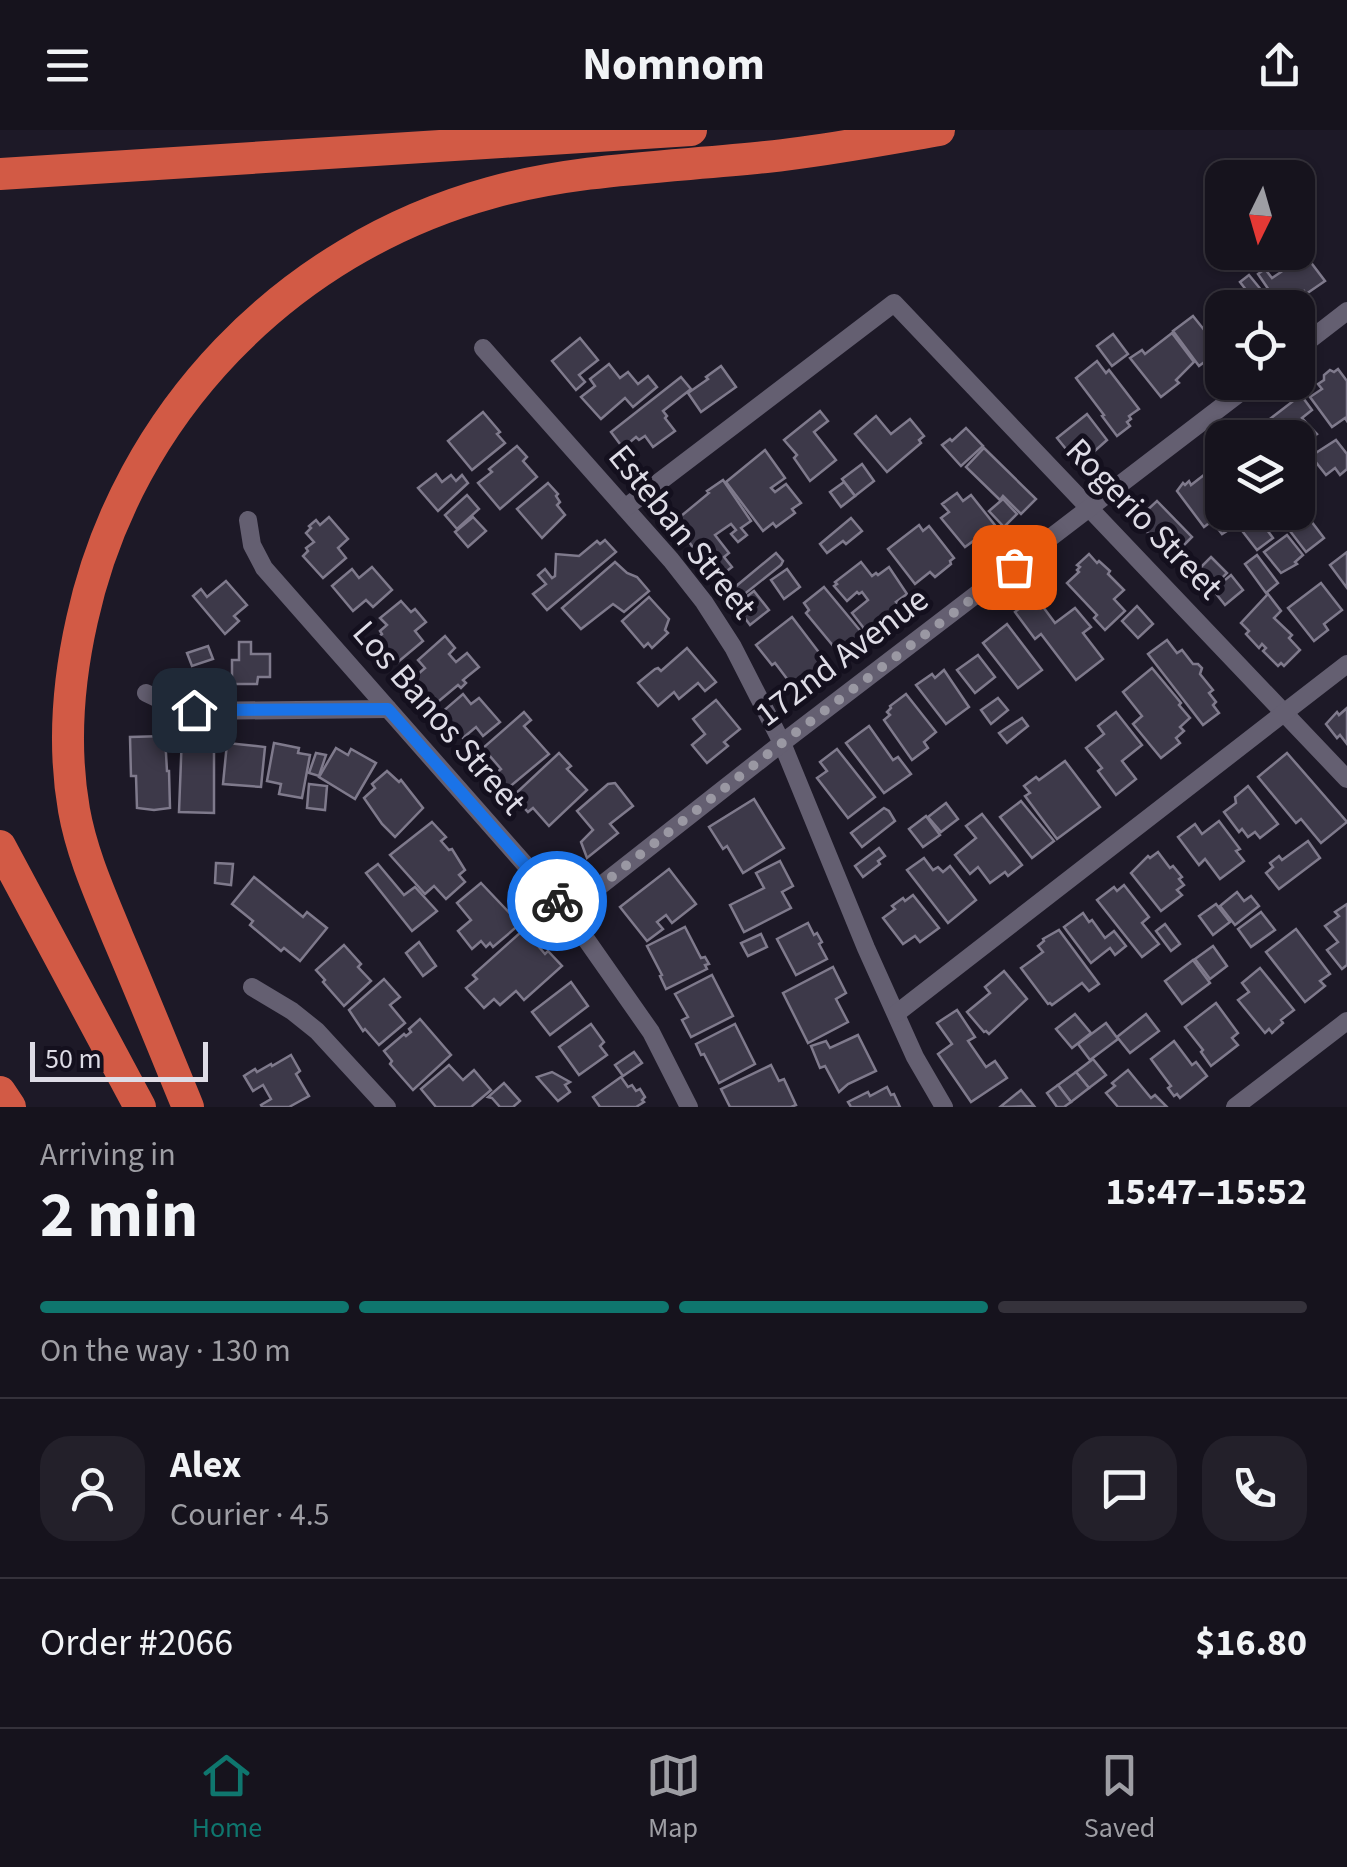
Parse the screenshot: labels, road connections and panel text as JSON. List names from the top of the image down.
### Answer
{
  "streets": {
    "street": [
      "Rogerio Street",
      "Esteban Street",
      "172nd Avenue",
      "Los Banos Street"
    ]
  },
  "crossings": [
    ["Rogerio Street", "Esteban Street"],
    ["Rogerio Street", "172nd Avenue"],
    ["Esteban Street", "172nd Avenue"],
    ["172nd Avenue", "Los Banos Street"]
  ],
  "scale_bar": "50 m",
  "north": "bottom",
  "page": {
    "header": "Nomnom",
    "scale": "50 m",
    "heading": ["2 min", "Arriving in", "15:47–15:52"],
    "panel": [
      "Alex",
      "Courier · 4.5",
      "Order #2066",
      "$16.80"
    ],
    "bar": "On the way · 130 m",
    "tabs": ["Home", "Map", "Saved"]
  }
}
